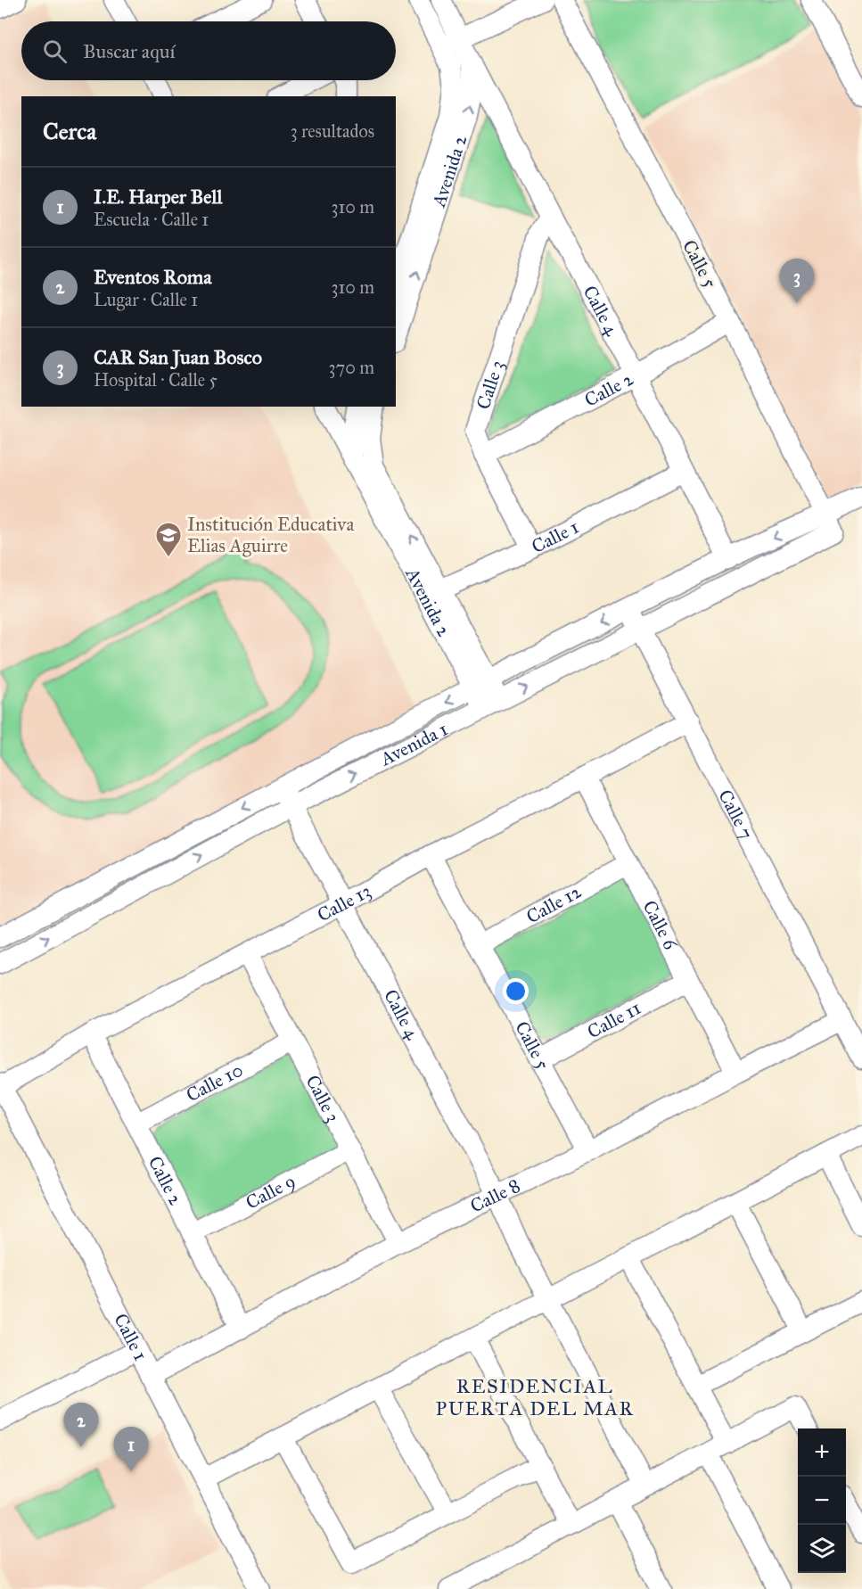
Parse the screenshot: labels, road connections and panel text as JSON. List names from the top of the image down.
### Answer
{
  "streets": {
    "street": [
      "Avenida 2",
      "Calle 5",
      "Calle 4",
      "Calle 3",
      "Calle 2",
      "Calle 1",
      "Avenida 1",
      "Calle 7",
      "Calle 13",
      "Calle 12",
      "Calle 6",
      "Calle 11",
      "Calle 10",
      "Calle 9",
      "Calle 8"
    ]
  },
  "crossings": [
    ["Avenida 2", "Calle 4"],
    ["Avenida 2", "Calle 1"],
    ["Avenida 2", "Avenida 1"],
    ["Calle 5", "Calle 2"],
    ["Calle 5", "Avenida 1"],
    ["Calle 5", "Calle 13"],
    ["Calle 5", "Calle 12"],
    ["Calle 5", "Calle 11"],
    ["Calle 5", "Calle 8"],
    ["Calle 4", "Calle 3"],
    ["Calle 4", "Calle 2"],
    ["Calle 4", "Calle 1"],
    ["Calle 4", "Avenida 1"],
    ["Calle 4", "Calle 13"],
    ["Calle 4", "Calle 8"],
    ["Calle 3", "Calle 2"],
    ["Calle 3", "Calle 1"],
    ["Calle 3", "Calle 13"],
    ["Calle 3", "Calle 10"],
    ["Calle 3", "Calle 9"],
    ["Calle 3", "Calle 8"],
    ["Calle 2", "Calle 13"],
    ["Calle 2", "Calle 10"],
    ["Calle 2", "Calle 9"],
    ["Calle 2", "Calle 8"],
    ["Calle 1", "Calle 13"],
    ["Calle 1", "Calle 8"],
    ["Avenida 1", "Calle 7"],
    ["Calle 7", "Calle 13"],
    ["Calle 7", "Calle 8"],
    ["Calle 13", "Calle 6"],
    ["Calle 12", "Calle 6"],
    ["Calle 6", "Calle 11"],
    ["Calle 6", "Calle 8"]
  ],
  "districts": ["RESIDENCIAL PUERTA DEL MAR"],
  "places": {
    "school or university": ["Institución Educativa Elias Aguirre"]
  },
  "page": {
    "search": "Buscar aquí",
    "heading": ["Cerca", "3 resultados"],
    "list": [
      {
        "mark": "1",
        "name": "I.E. Harper Bell",
        "note": "Escuela · Calle 1",
        "value": "310 m"
      },
      {
        "mark": "2",
        "name": "Eventos Roma",
        "note": "Lugar · Calle 1",
        "value": "310 m"
      },
      {
        "mark": "3",
        "name": "CAR San Juan Bosco",
        "note": "Hospital · Calle 5",
        "value": "370 m"
      }
    ],
    "pins": ["3", "2", "1"],
    "map_buttons": ["+", "−"]
  }
}
